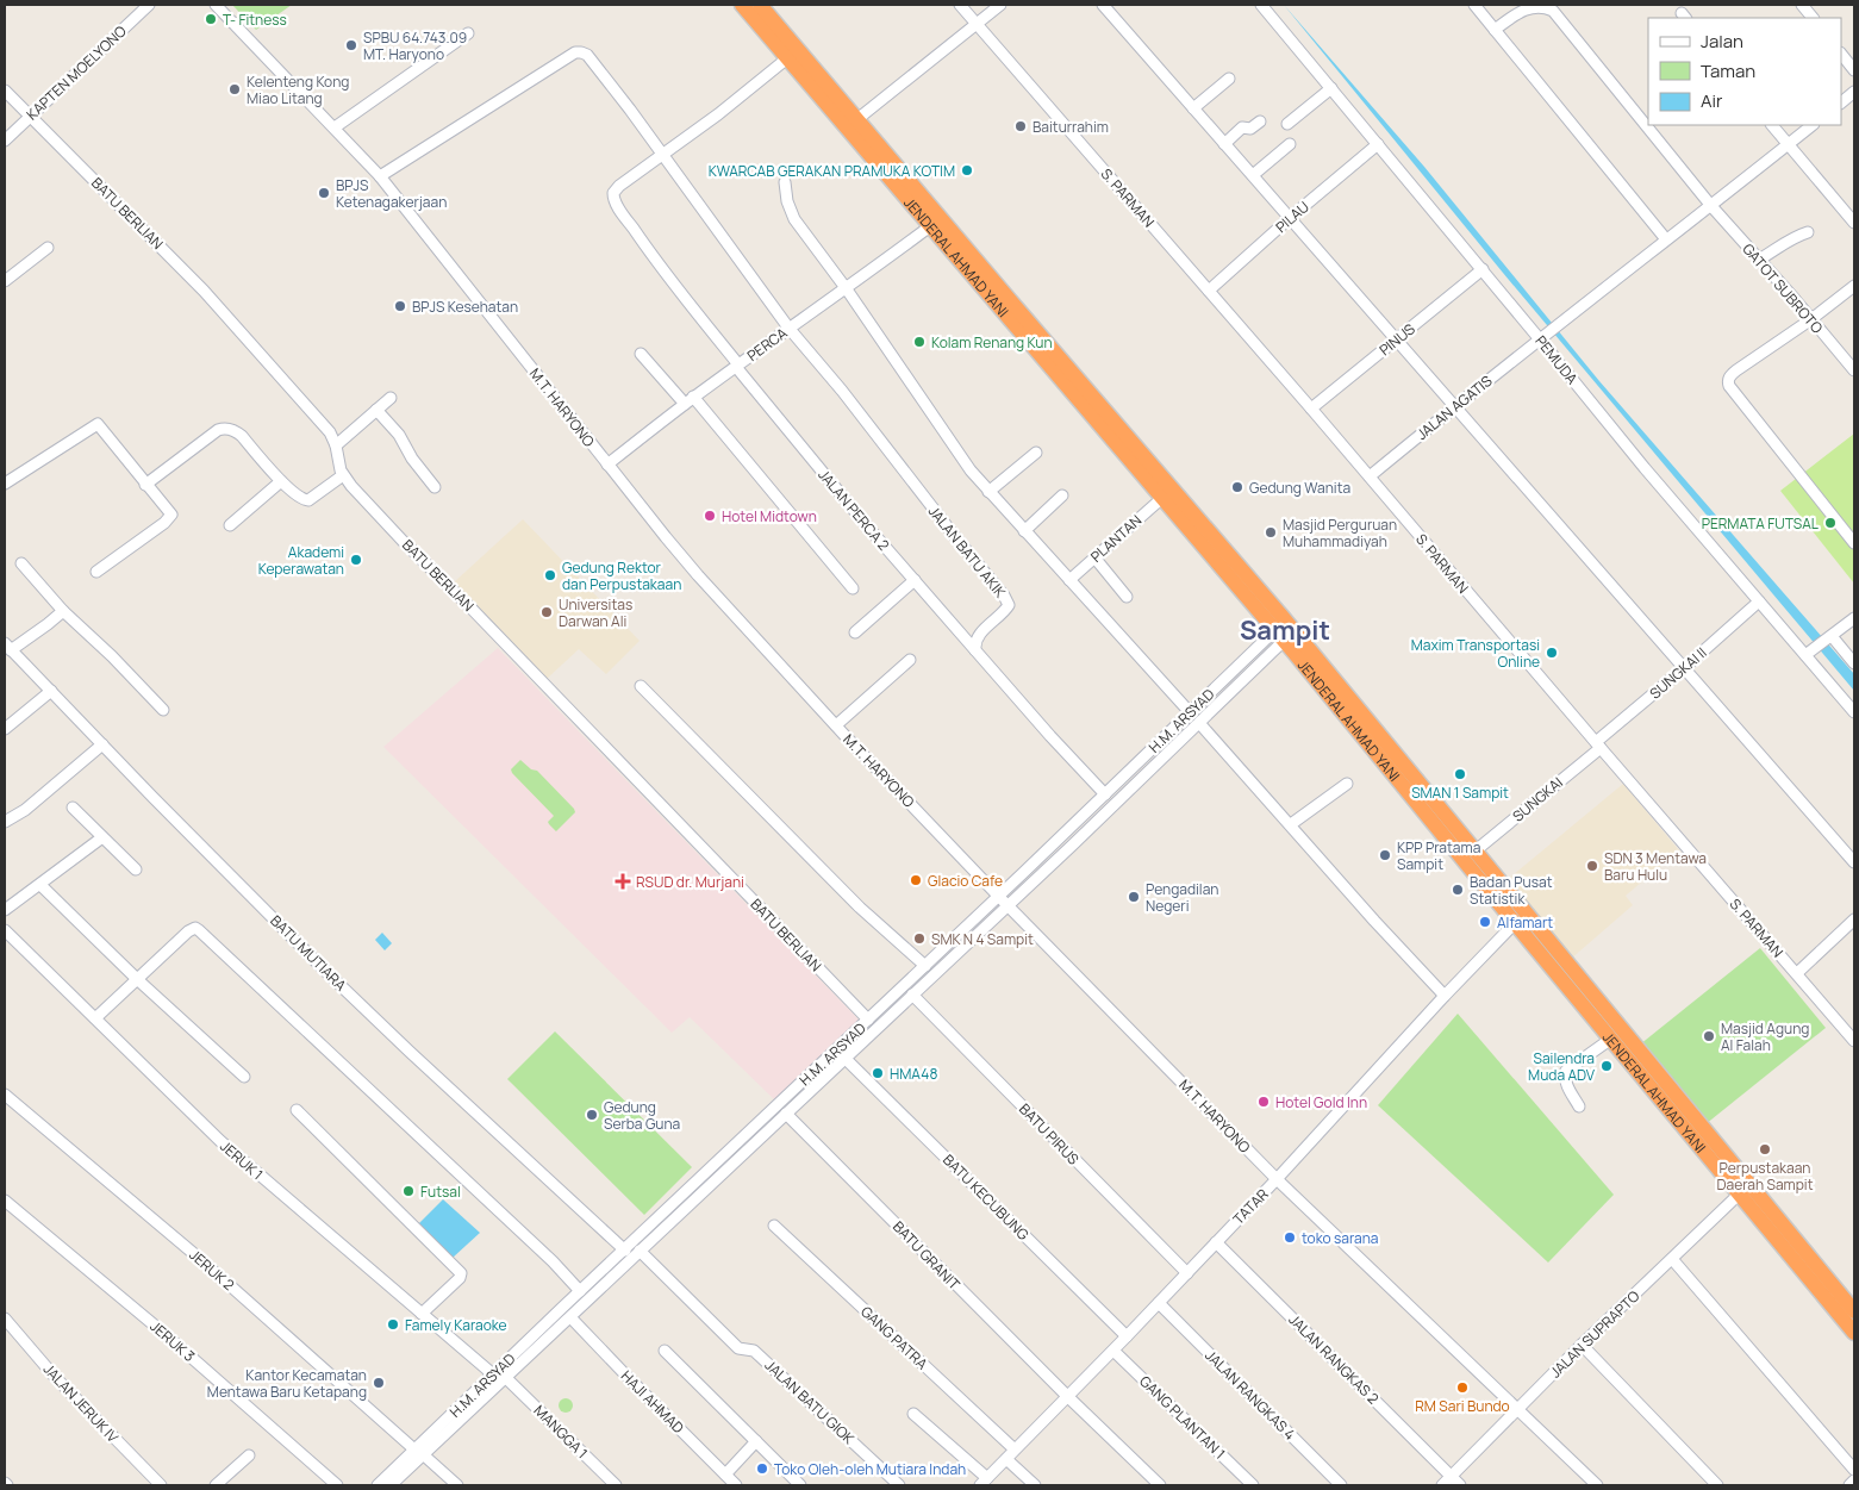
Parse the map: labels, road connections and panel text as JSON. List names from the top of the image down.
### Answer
{
  "streets": {
    "highway": ["JENDERAL AHMAD YANI"],
    "street": [
      "KAPTEN MOELYONO",
      "S. PARMAN",
      "BATU BERLIAN",
      "PILAU",
      "GATOT SUBROTO",
      "PINUS",
      "PERCA",
      "PEMUDA",
      "M.T. HARYONO",
      "JALAN AGATIS",
      "JALAN PERCA 2",
      "PLANTAN",
      "JALAN BATU AKIK",
      "SUNGKAI II",
      "H.M. ARSYAD",
      "SUNGKAI",
      "BATU MUTIARA",
      "BATU PIRUS",
      "JERUK 1",
      "BATU KECUBUNG",
      "TATAR",
      "BATU GRANIT",
      "JERUK 2",
      "JALAN SUPRAPTO",
      "GANG PATRA",
      "JERUK 3",
      "JALAN RANGKAS 2",
      "JALAN RANGKAS 4",
      "HAJI AHMAD",
      "JALAN BATU GIOK",
      "JALAN JERUK IV",
      "GANG PLANTAN 1",
      "MANGGA 1"
    ]
  },
  "crossings": [
    ["KAPTEN MOELYONO", "BATU BERLIAN"],
    ["S. PARMAN", "PILAU"],
    ["S. PARMAN", "PINUS"],
    ["S. PARMAN", "JALAN AGATIS"],
    ["S. PARMAN", "SUNGKAI II"],
    ["S. PARMAN", "SUNGKAI"],
    ["BATU BERLIAN", "H.M. ARSYAD"],
    ["PILAU", "PEMUDA"],
    ["JENDERAL AHMAD YANI", "PERCA"],
    ["JENDERAL AHMAD YANI", "PLANTAN"],
    ["JENDERAL AHMAD YANI", "H.M. ARSYAD"],
    ["JENDERAL AHMAD YANI", "SUNGKAI"],
    ["JENDERAL AHMAD YANI", "TATAR"],
    ["JENDERAL AHMAD YANI", "JALAN SUPRAPTO"],
    ["GATOT SUBROTO", "JALAN AGATIS"],
    ["PINUS", "PEMUDA"],
    ["PERCA", "M.T. HARYONO"],
    ["PERCA", "JALAN PERCA 2"],
    ["PERCA", "JALAN BATU AKIK"],
    ["PEMUDA", "JALAN AGATIS"],
    ["PEMUDA", "SUNGKAI II"],
    ["M.T. HARYONO", "H.M. ARSYAD"],
    ["M.T. HARYONO", "TATAR"],
    ["M.T. HARYONO", "JALAN SUPRAPTO"],
    ["JALAN PERCA 2", "JALAN BATU AKIK"],
    ["SUNGKAI II", "SUNGKAI"],
    ["H.M. ARSYAD", "BATU MUTIARA"],
    ["H.M. ARSYAD", "BATU PIRUS"],
    ["H.M. ARSYAD", "JERUK 1"],
    ["H.M. ARSYAD", "BATU KECUBUNG"],
    ["H.M. ARSYAD", "BATU GRANIT"],
    ["H.M. ARSYAD", "JERUK 2"],
    ["H.M. ARSYAD", "HAJI AHMAD"],
    ["H.M. ARSYAD", "JALAN BATU GIOK"],
    ["H.M. ARSYAD", "MANGGA 1"],
    ["BATU PIRUS", "TATAR"],
    ["BATU KECUBUNG", "TATAR"],
    ["TATAR", "BATU GRANIT"],
    ["TATAR", "GANG PATRA"],
    ["TATAR", "JALAN RANGKAS 2"],
    ["TATAR", "JALAN RANGKAS 4"],
    ["TATAR", "GANG PLANTAN 1"],
    ["JALAN SUPRAPTO", "JALAN RANGKAS 2"]
  ],
  "districts": ["Sampit"],
  "places": {
    "other": [
      "T- Fitness",
      "SPBU 64.743.09 MT. Haryono",
      "Kelenteng Kong Miao Litang",
      "Baiturrahim",
      "KWARCAB GERAKAN PRAMUKA KOTIM",
      "BPJS Ketenagakerjaan",
      "BPJS Kesehatan",
      "Kolam Renang Kun",
      "Gedung Wanita",
      "Hotel Midtown",
      "PERMATA FUTSAL",
      "Masjid Perguruan Muhammadiyah",
      "Akademi Keperawatan",
      "Gedung Rektor dan Perpustakaan",
      "Universitas Darwan Ali",
      "Maxim Transportasi Online",
      "SMAN 1 Sampit",
      "KPP Pratama Sampit",
      "SDN 3 Mentawa Baru Hulu",
      "Glacio Cafe",
      "Badan Pusat Statistik",
      "Pengadilan Negeri",
      "Alfamart",
      "SMK N 4 Sampit",
      "Masjid Agung Al Falah",
      "Sailendra Muda ADV",
      "HMA48",
      "Hotel Gold Inn",
      "Gedung Serba Guna",
      "Perpustakaan Daerah Sampit",
      "Futsal",
      "toko sarana",
      "Famely Karaoke",
      "Kantor Kecamatan Mentawa Baru Ketapang",
      "RM Sari Bundo",
      "Toko Oleh-oleh Mutiara Indah"
    ],
    "health": ["RSUD dr. Murjani"]
  },
  "legend": ["Jalan", "Taman", "Air"]
}
